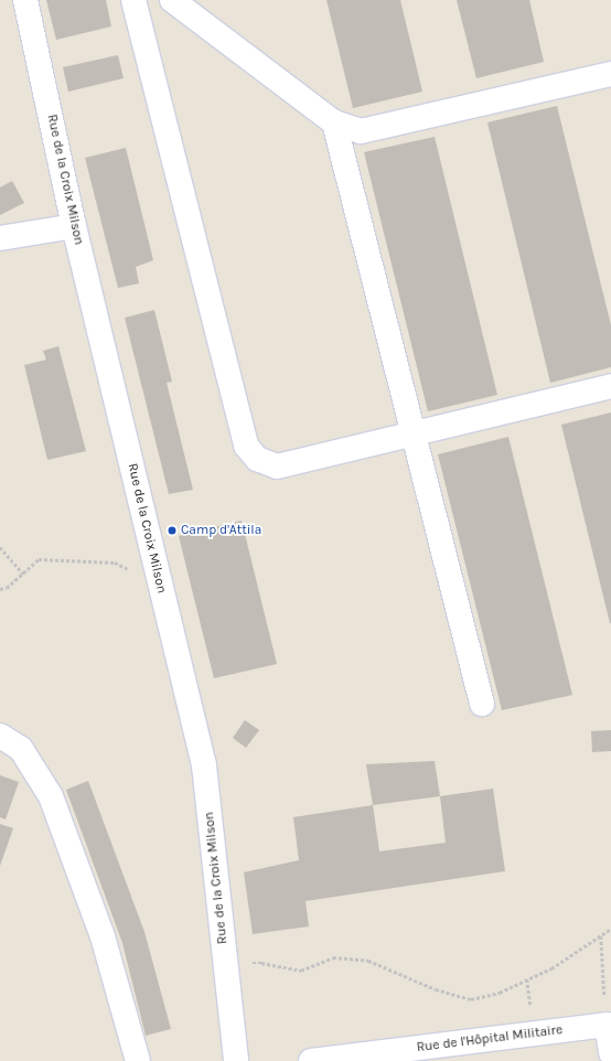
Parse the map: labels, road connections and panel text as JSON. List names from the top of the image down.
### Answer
{
  "streets": {
    "street": ["Rue de la Croix Milson", "Rue de l'Hôpital Militaire"]
  },
  "places": ["Camp d'Attila"]
}
